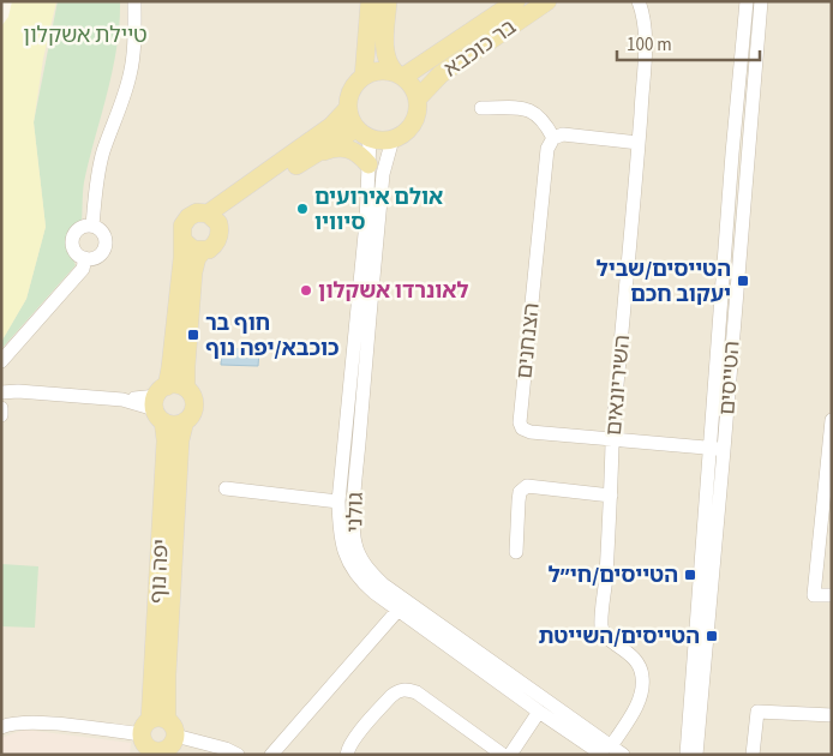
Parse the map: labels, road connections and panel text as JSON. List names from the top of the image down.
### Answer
{
  "streets": {
    "main road": ["בר כוכבא", "יפה נוף"],
    "street": [
      "הצנחנים",
      "הטייסים",
      "השיריונאים",
      "גולני"
    ]
  },
  "crossings": [
    ["בר כוכבא", "גולני"],
    ["הצנחנים", "הטייסים"],
    ["הצנחנים", "השיריונאים"],
    ["השיריונאים", "גולני"]
  ],
  "parks": ["טיילת אשקלון"],
  "places": {
    "other": ["אולם אירועים סיוויו", "לאונרדו אשקלון"],
    "transit": [
      "הטייסים/שביל יעקוב חכם",
      "חוף בר כוכבא/יפה נוף",
      "הטייסים/חי״ל",
      "הטייסים/השייטת"
    ]
  },
  "scale_bar": "100 m"
}
